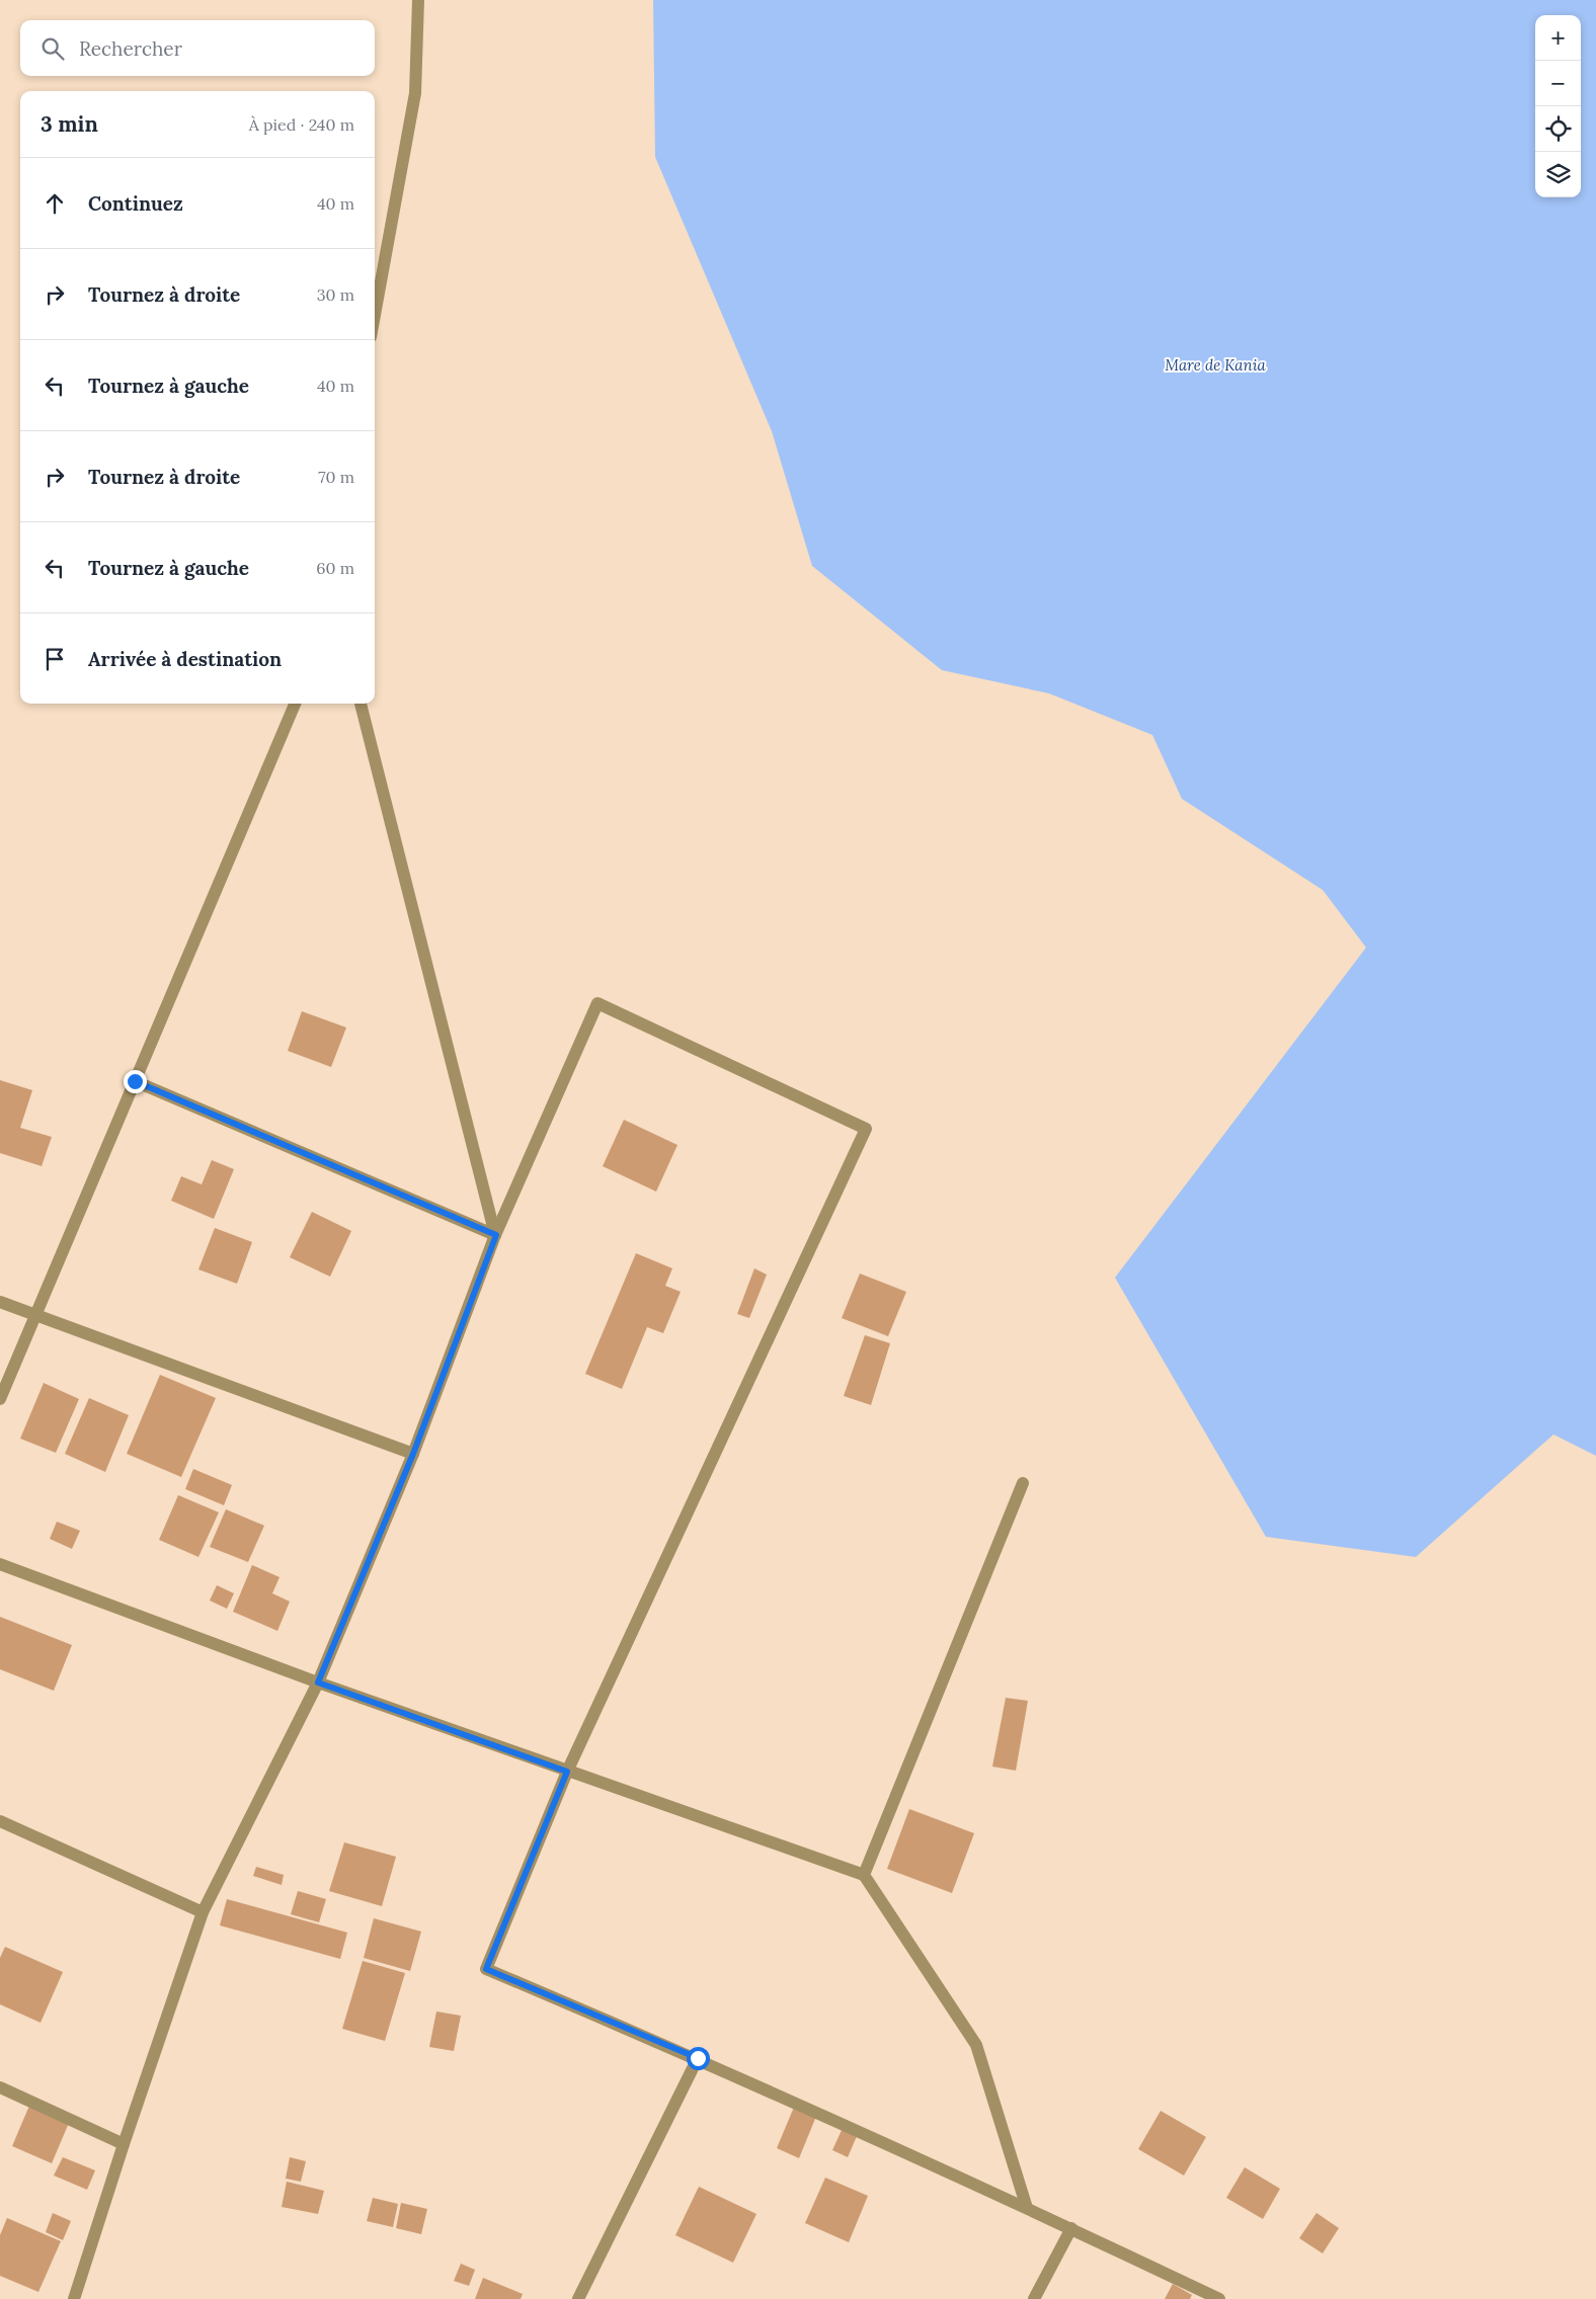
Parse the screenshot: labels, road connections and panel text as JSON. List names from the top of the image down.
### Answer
{
  "water": ["Mare de Kania"],
  "page": {
    "map_buttons": ["+", "−"],
    "search": "Rechercher",
    "heading": ["3 min", "À pied · 240 m"],
    "list": [
      ["Continuez", "40 m"],
      ["Tournez à droite", "30 m"],
      ["Tournez à gauche", "40 m"],
      ["Tournez à droite", "70 m"],
      ["Tournez à gauche", "60 m"],
      "Arrivée à destination"
    ]
  }
}
